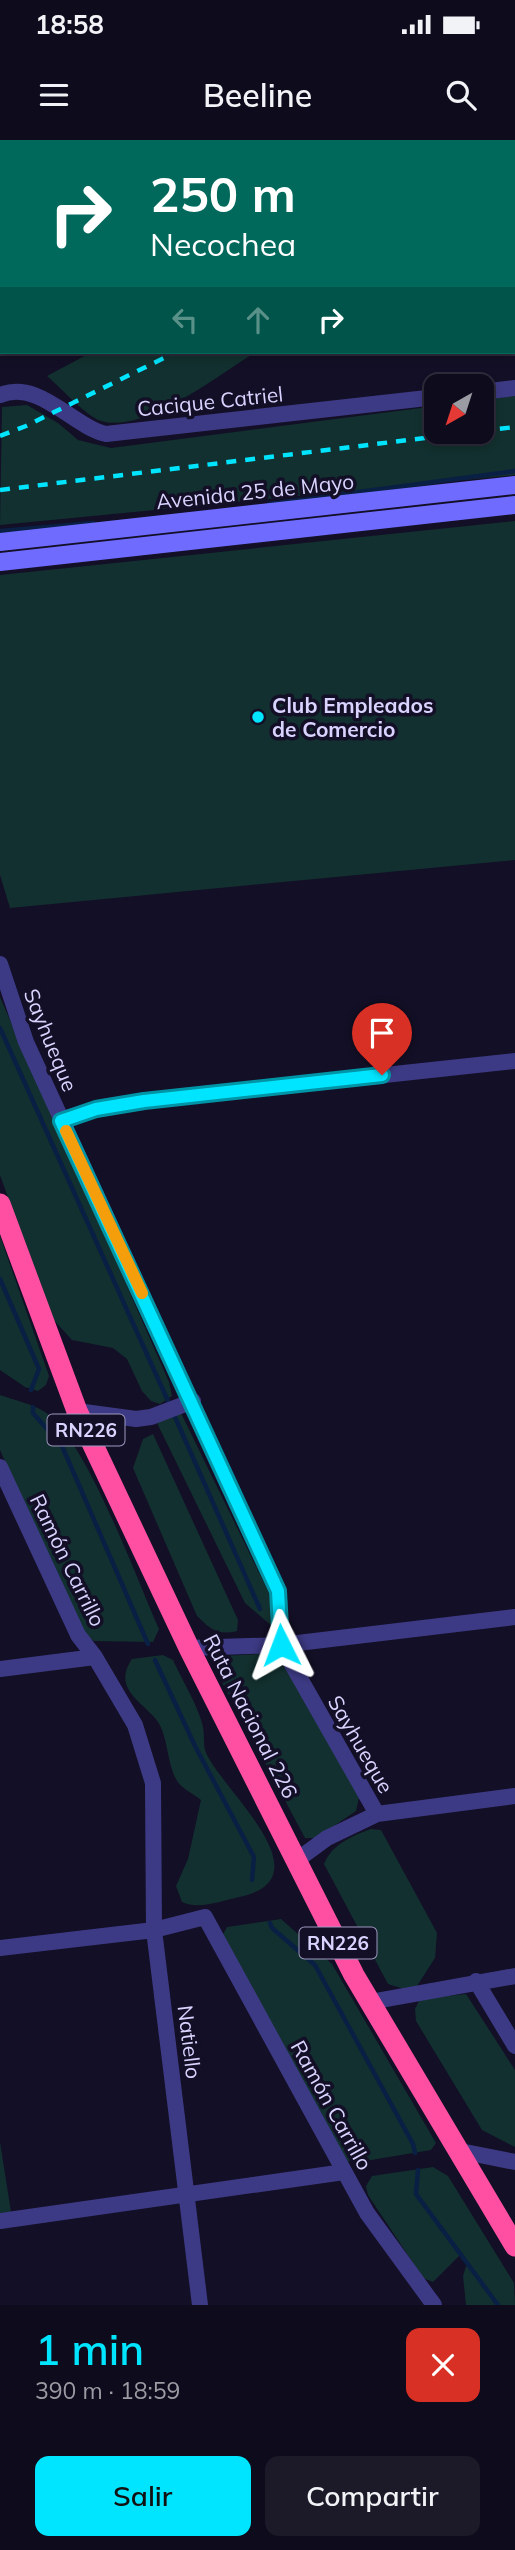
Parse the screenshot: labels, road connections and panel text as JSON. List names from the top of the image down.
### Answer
{
  "streets": {
    "highway": ["RN226", "Ruta Nacional 226"],
    "street": [
      "Cacique Catriel",
      "Avenida 25 de Mayo",
      "Sayhueque",
      "Ramón Carrillo",
      "Natiello"
    ]
  },
  "crossings": [
    ["Ramón Carrillo", "Natiello"]
  ],
  "places": ["Club Empleados de Comercio"],
  "north": "bottom left",
  "page": {
    "status": "18:58",
    "header": "Beeline",
    "turn": ["250 m", "Necochea"],
    "heading": ["1 min", "390 m · 18:59"],
    "buttons": ["Salir", "Compartir"]
  }
}
